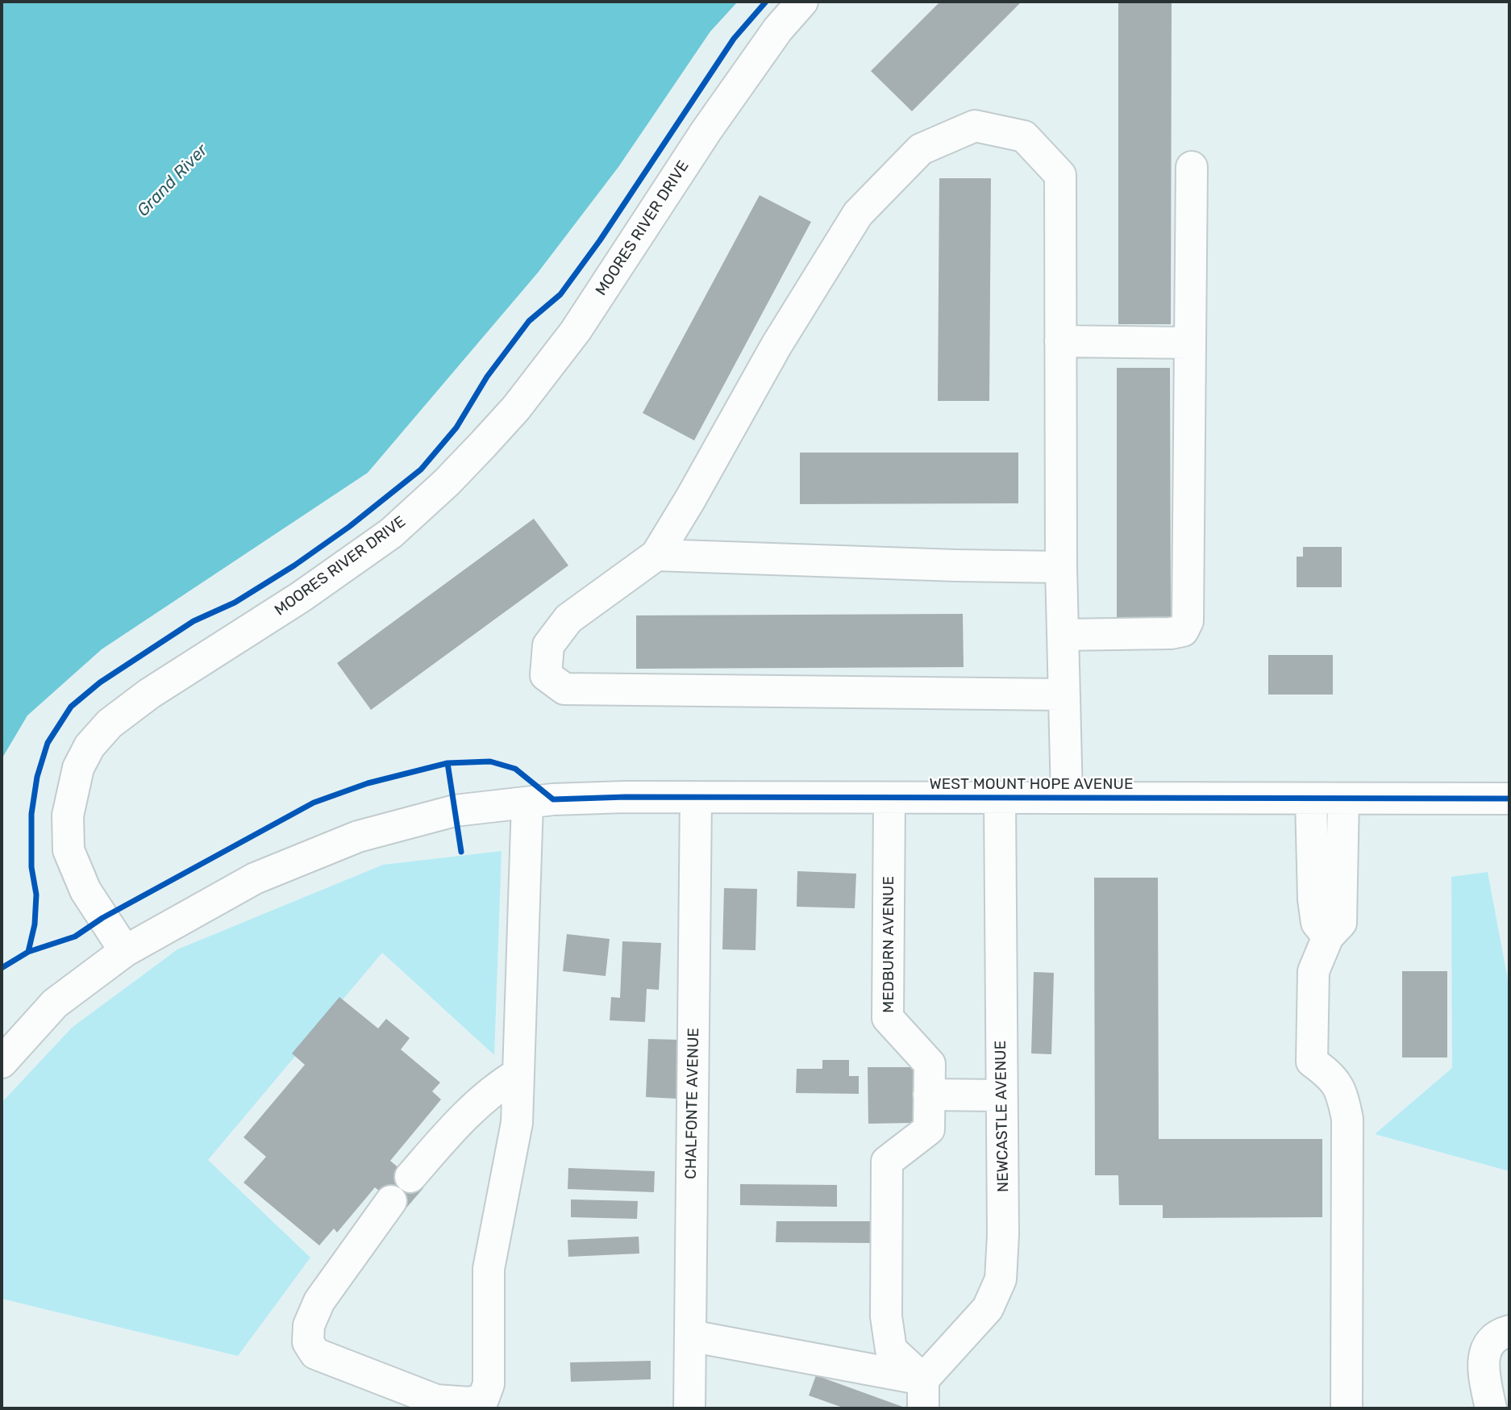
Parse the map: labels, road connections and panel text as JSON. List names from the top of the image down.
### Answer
{
  "streets": {
    "street": [
      "MOORES RIVER DRIVE",
      "WEST MOUNT HOPE AVENUE",
      "MEDBURN AVENUE",
      "CHALFONTE AVENUE",
      "NEWCASTLE AVENUE"
    ]
  },
  "crossings": [
    ["MOORES RIVER DRIVE", "WEST MOUNT HOPE AVENUE"],
    ["WEST MOUNT HOPE AVENUE", "MEDBURN AVENUE"],
    ["WEST MOUNT HOPE AVENUE", "CHALFONTE AVENUE"],
    ["WEST MOUNT HOPE AVENUE", "NEWCASTLE AVENUE"],
    ["MEDBURN AVENUE", "NEWCASTLE AVENUE"]
  ],
  "water": ["Grand River"]
}
